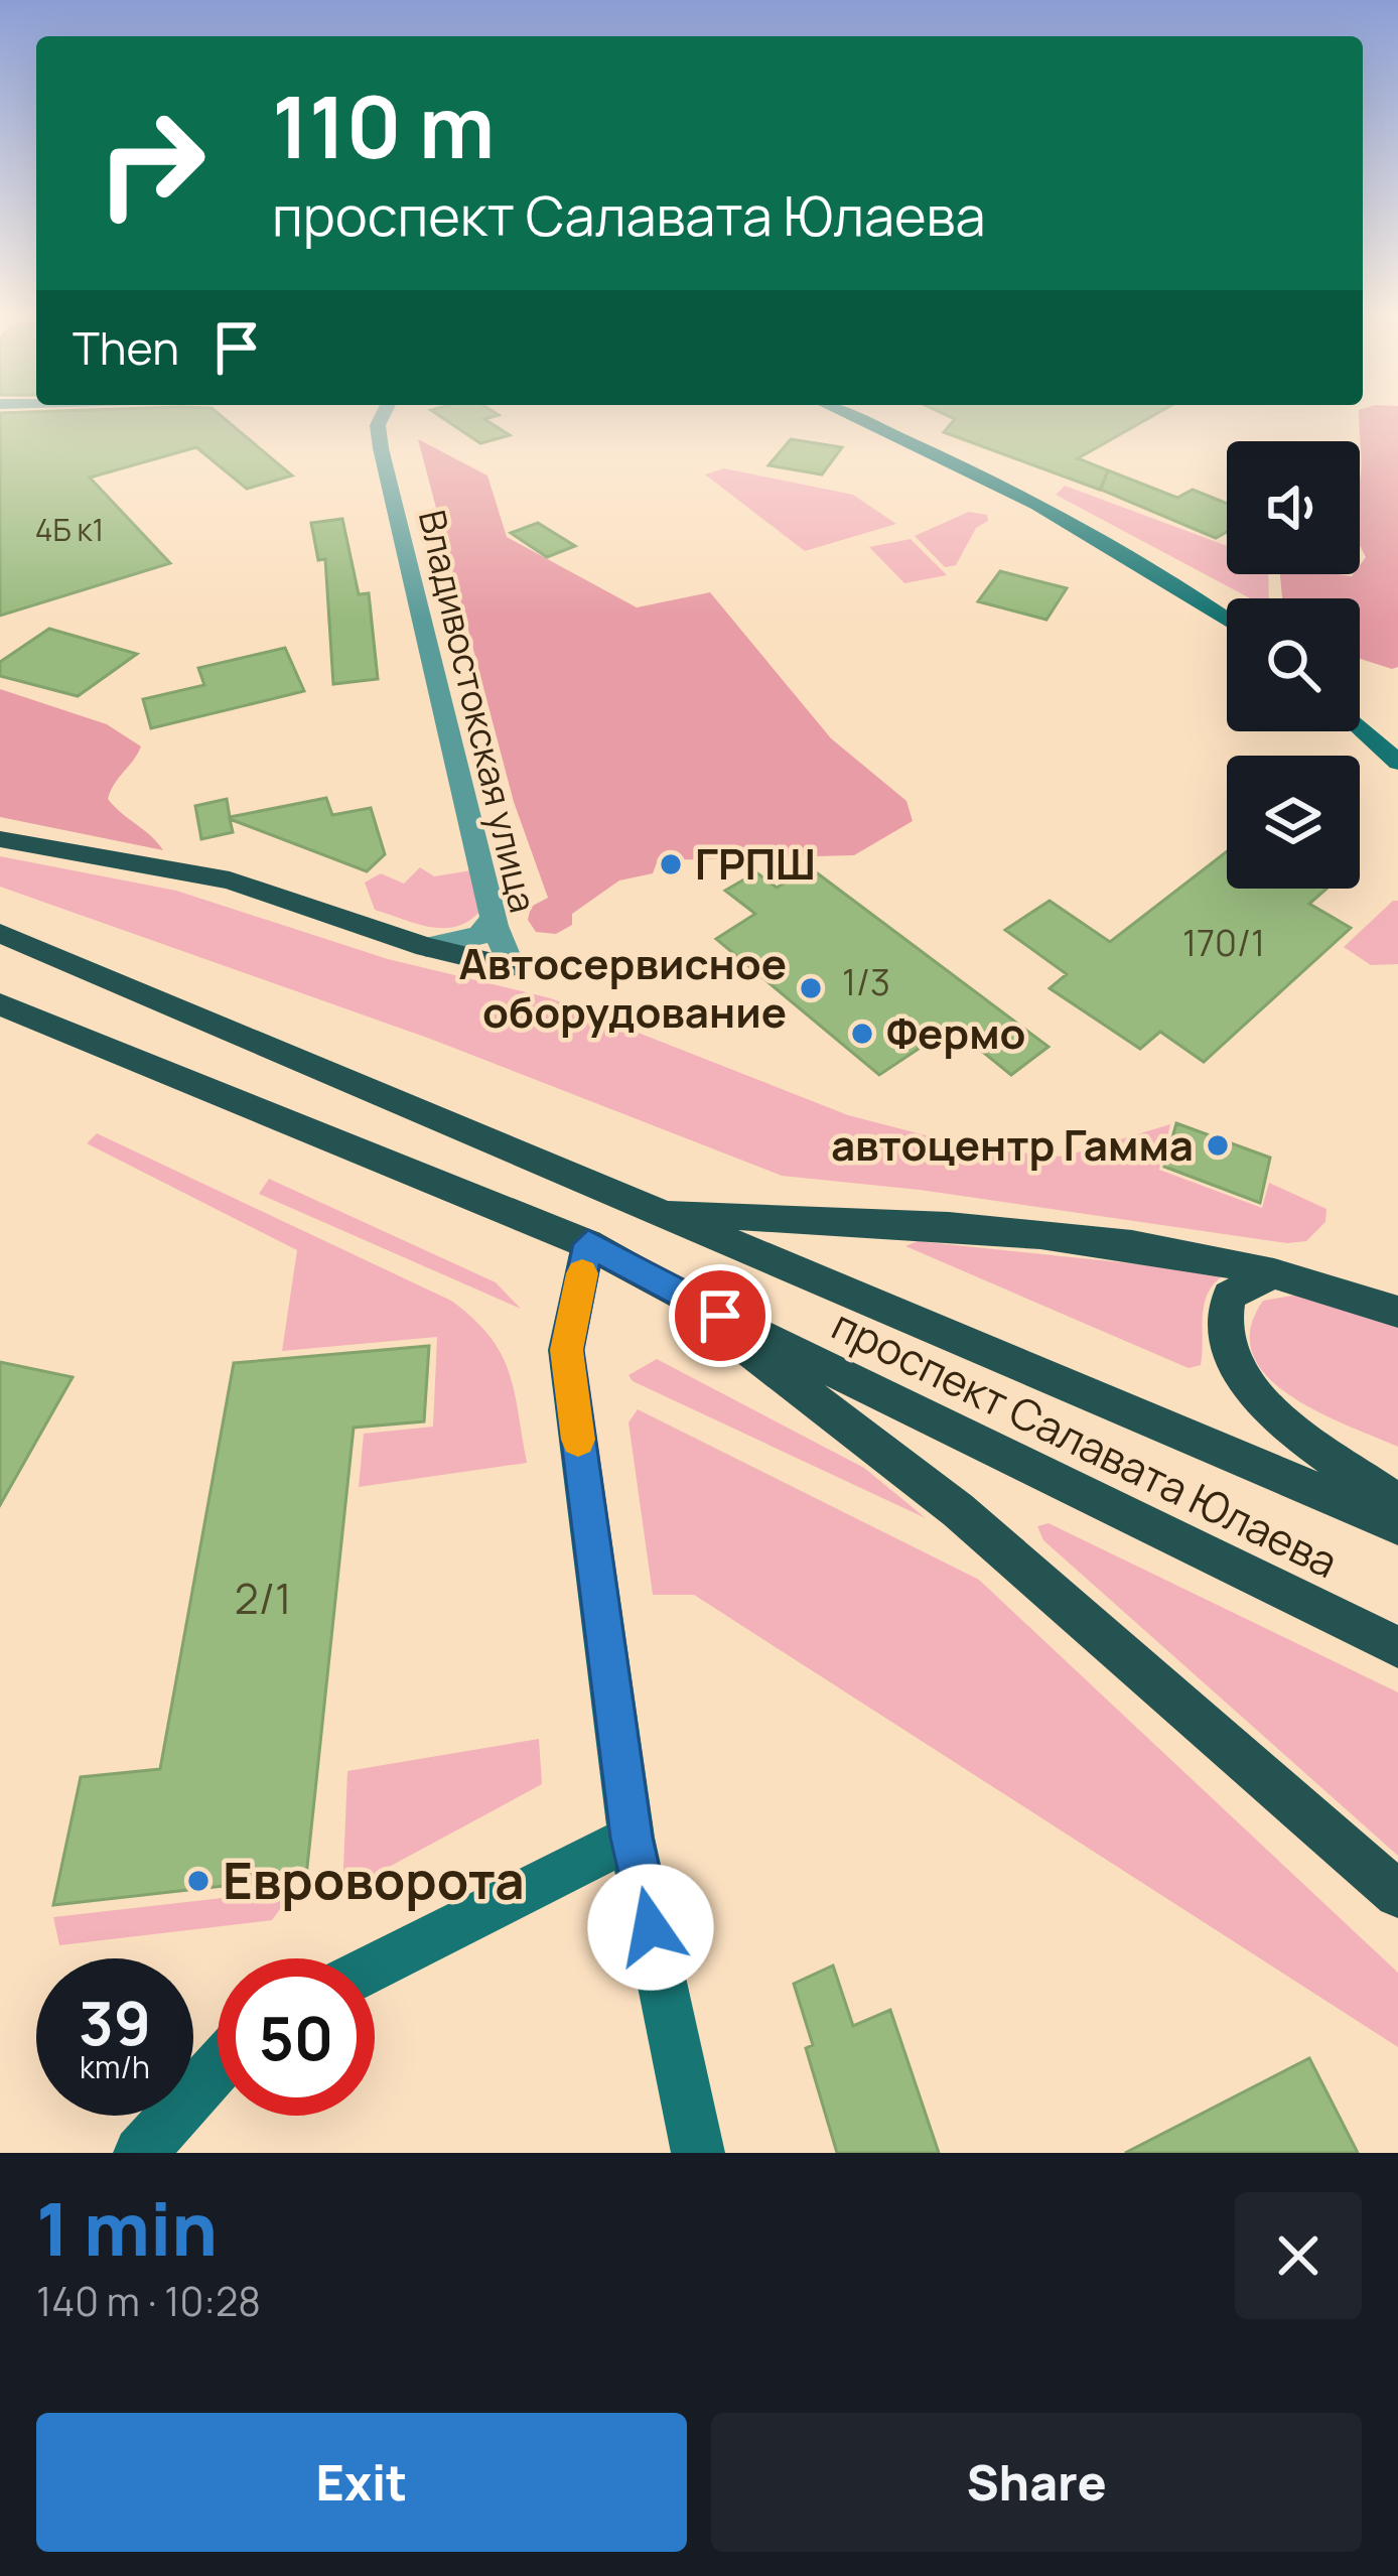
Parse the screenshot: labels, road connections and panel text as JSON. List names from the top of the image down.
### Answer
{
  "streets": {
    "main road": ["проспект Салавата Юлаева"],
    "street": ["Владивостокская улица"]
  },
  "places": [
    "ГРПШ",
    "Автосервисное оборудование",
    "Фермо",
    "автоцентр Гамма",
    "Евроворота"
  ],
  "house_numbers": [
    "4Б к1",
    "170/1",
    "1/3",
    "2/1"
  ],
  "page": {
    "turn": ["110 m", "проспект Салавата Юлаева"],
    "then": "Then",
    "speed": "39 km/h",
    "limit": "50",
    "heading": ["1 min", "140 m · 10:28"],
    "buttons": ["Exit", "Share"]
  }
}
